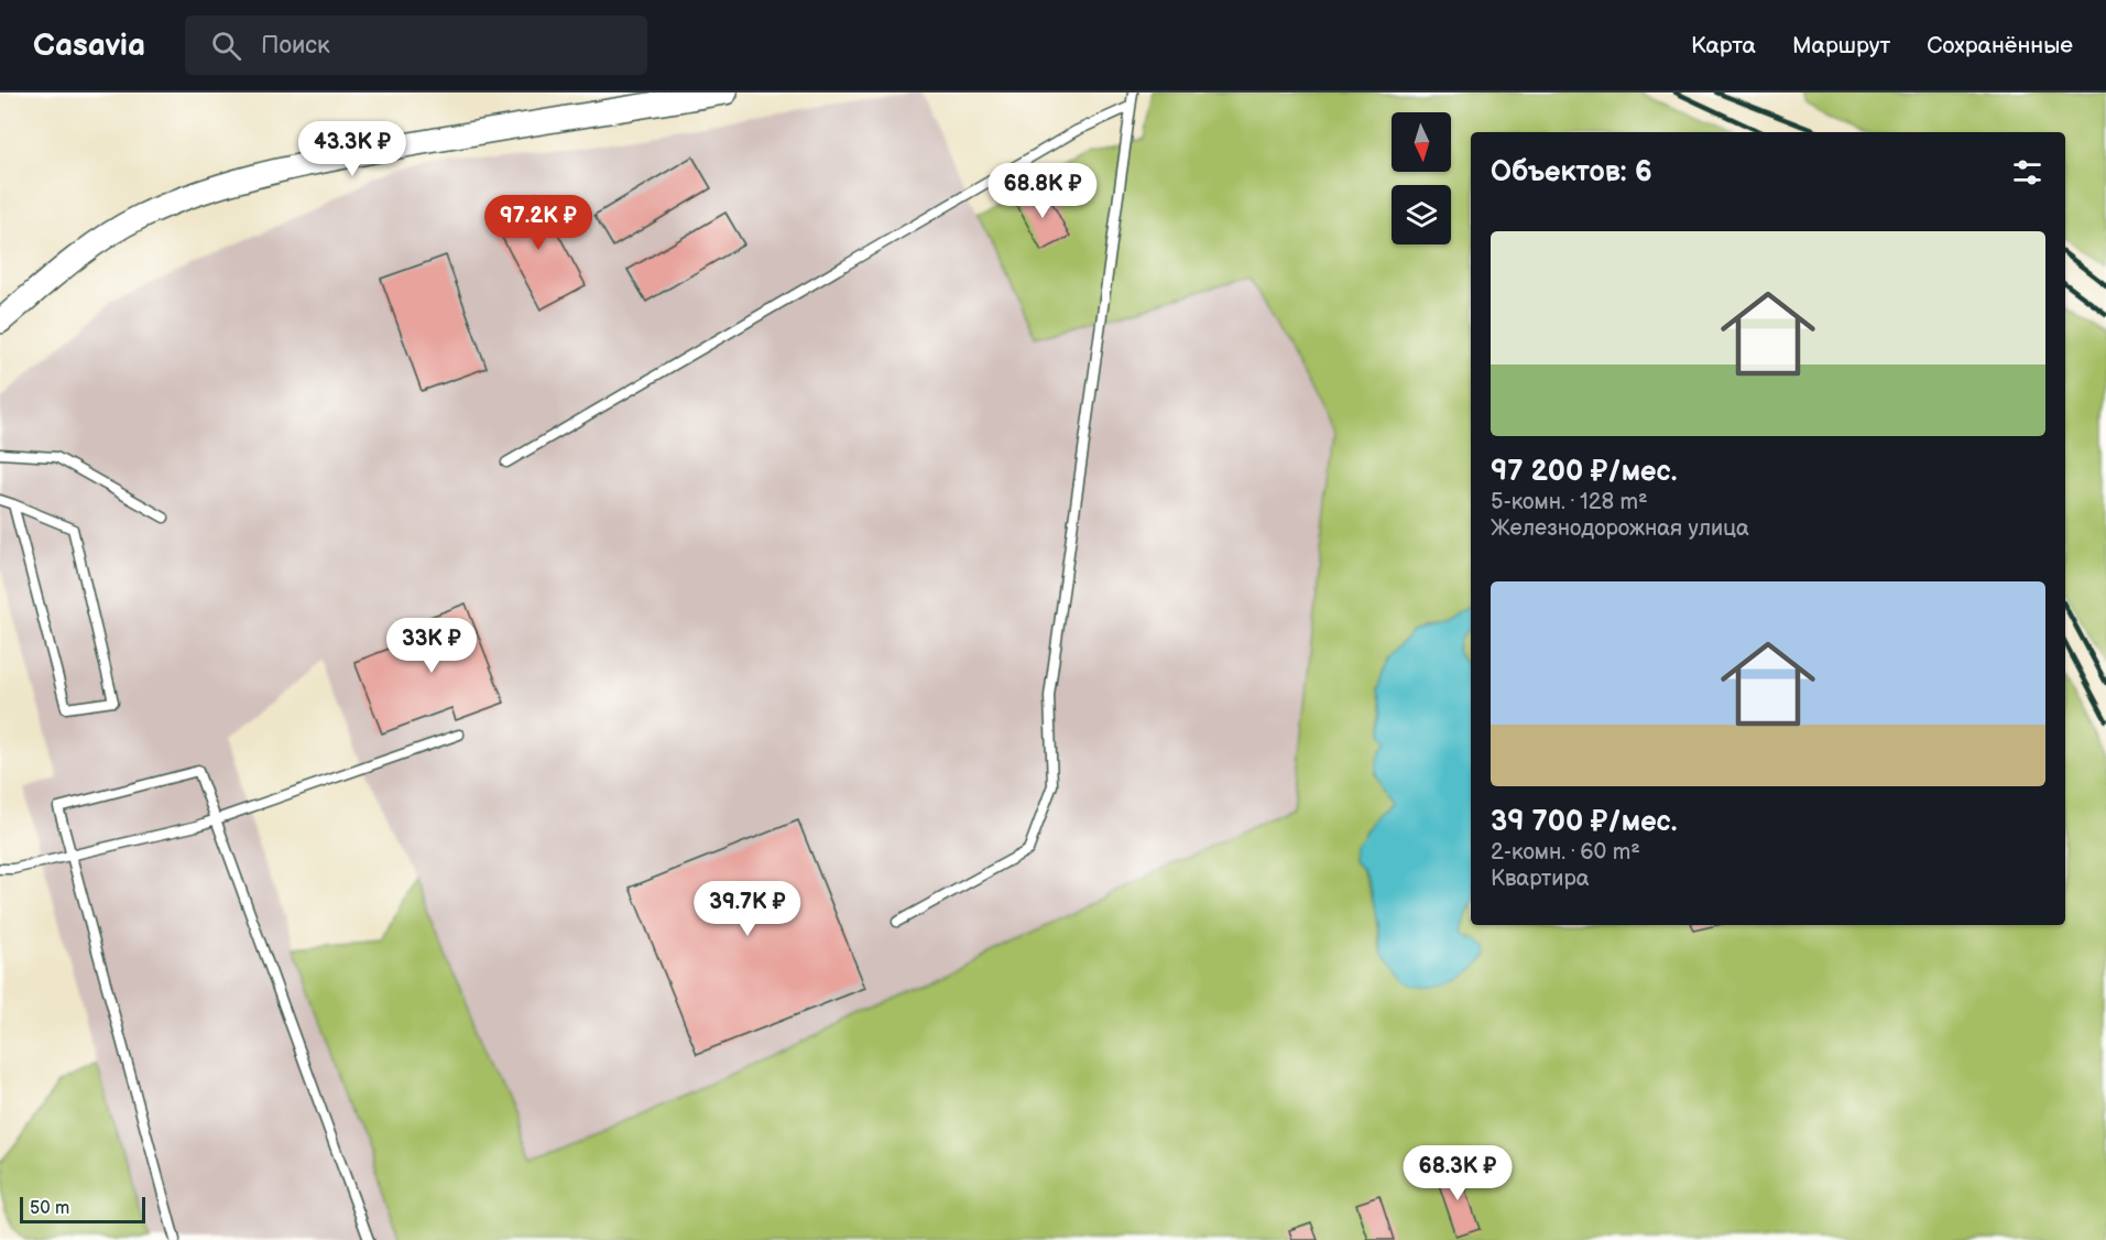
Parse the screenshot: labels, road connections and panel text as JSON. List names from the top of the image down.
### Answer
{
  "scale_bar": "50 m",
  "north": "bottom",
  "page": {
    "header": "Casavia",
    "search": "Поиск",
    "nav": ["Карта", "Маршрут", "Сохранённые"],
    "price": [
      "43.3K ₽",
      "68.8K ₽",
      "97.2K ₽",
      "33K ₽",
      "39.7K ₽",
      "68.3K ₽"
    ],
    "heading": "Объектов: 6",
    "list": [
      {
        "name": "97 200 ₽/мес.",
        "note": "5-комн. · 128 m² · Железнодорожная улица"
      },
      {
        "name": "39 700 ₽/мес.",
        "note": "2-комн. · 60 m² · Квартира"
      }
    ],
    "scale": "50 m"
  }
}
